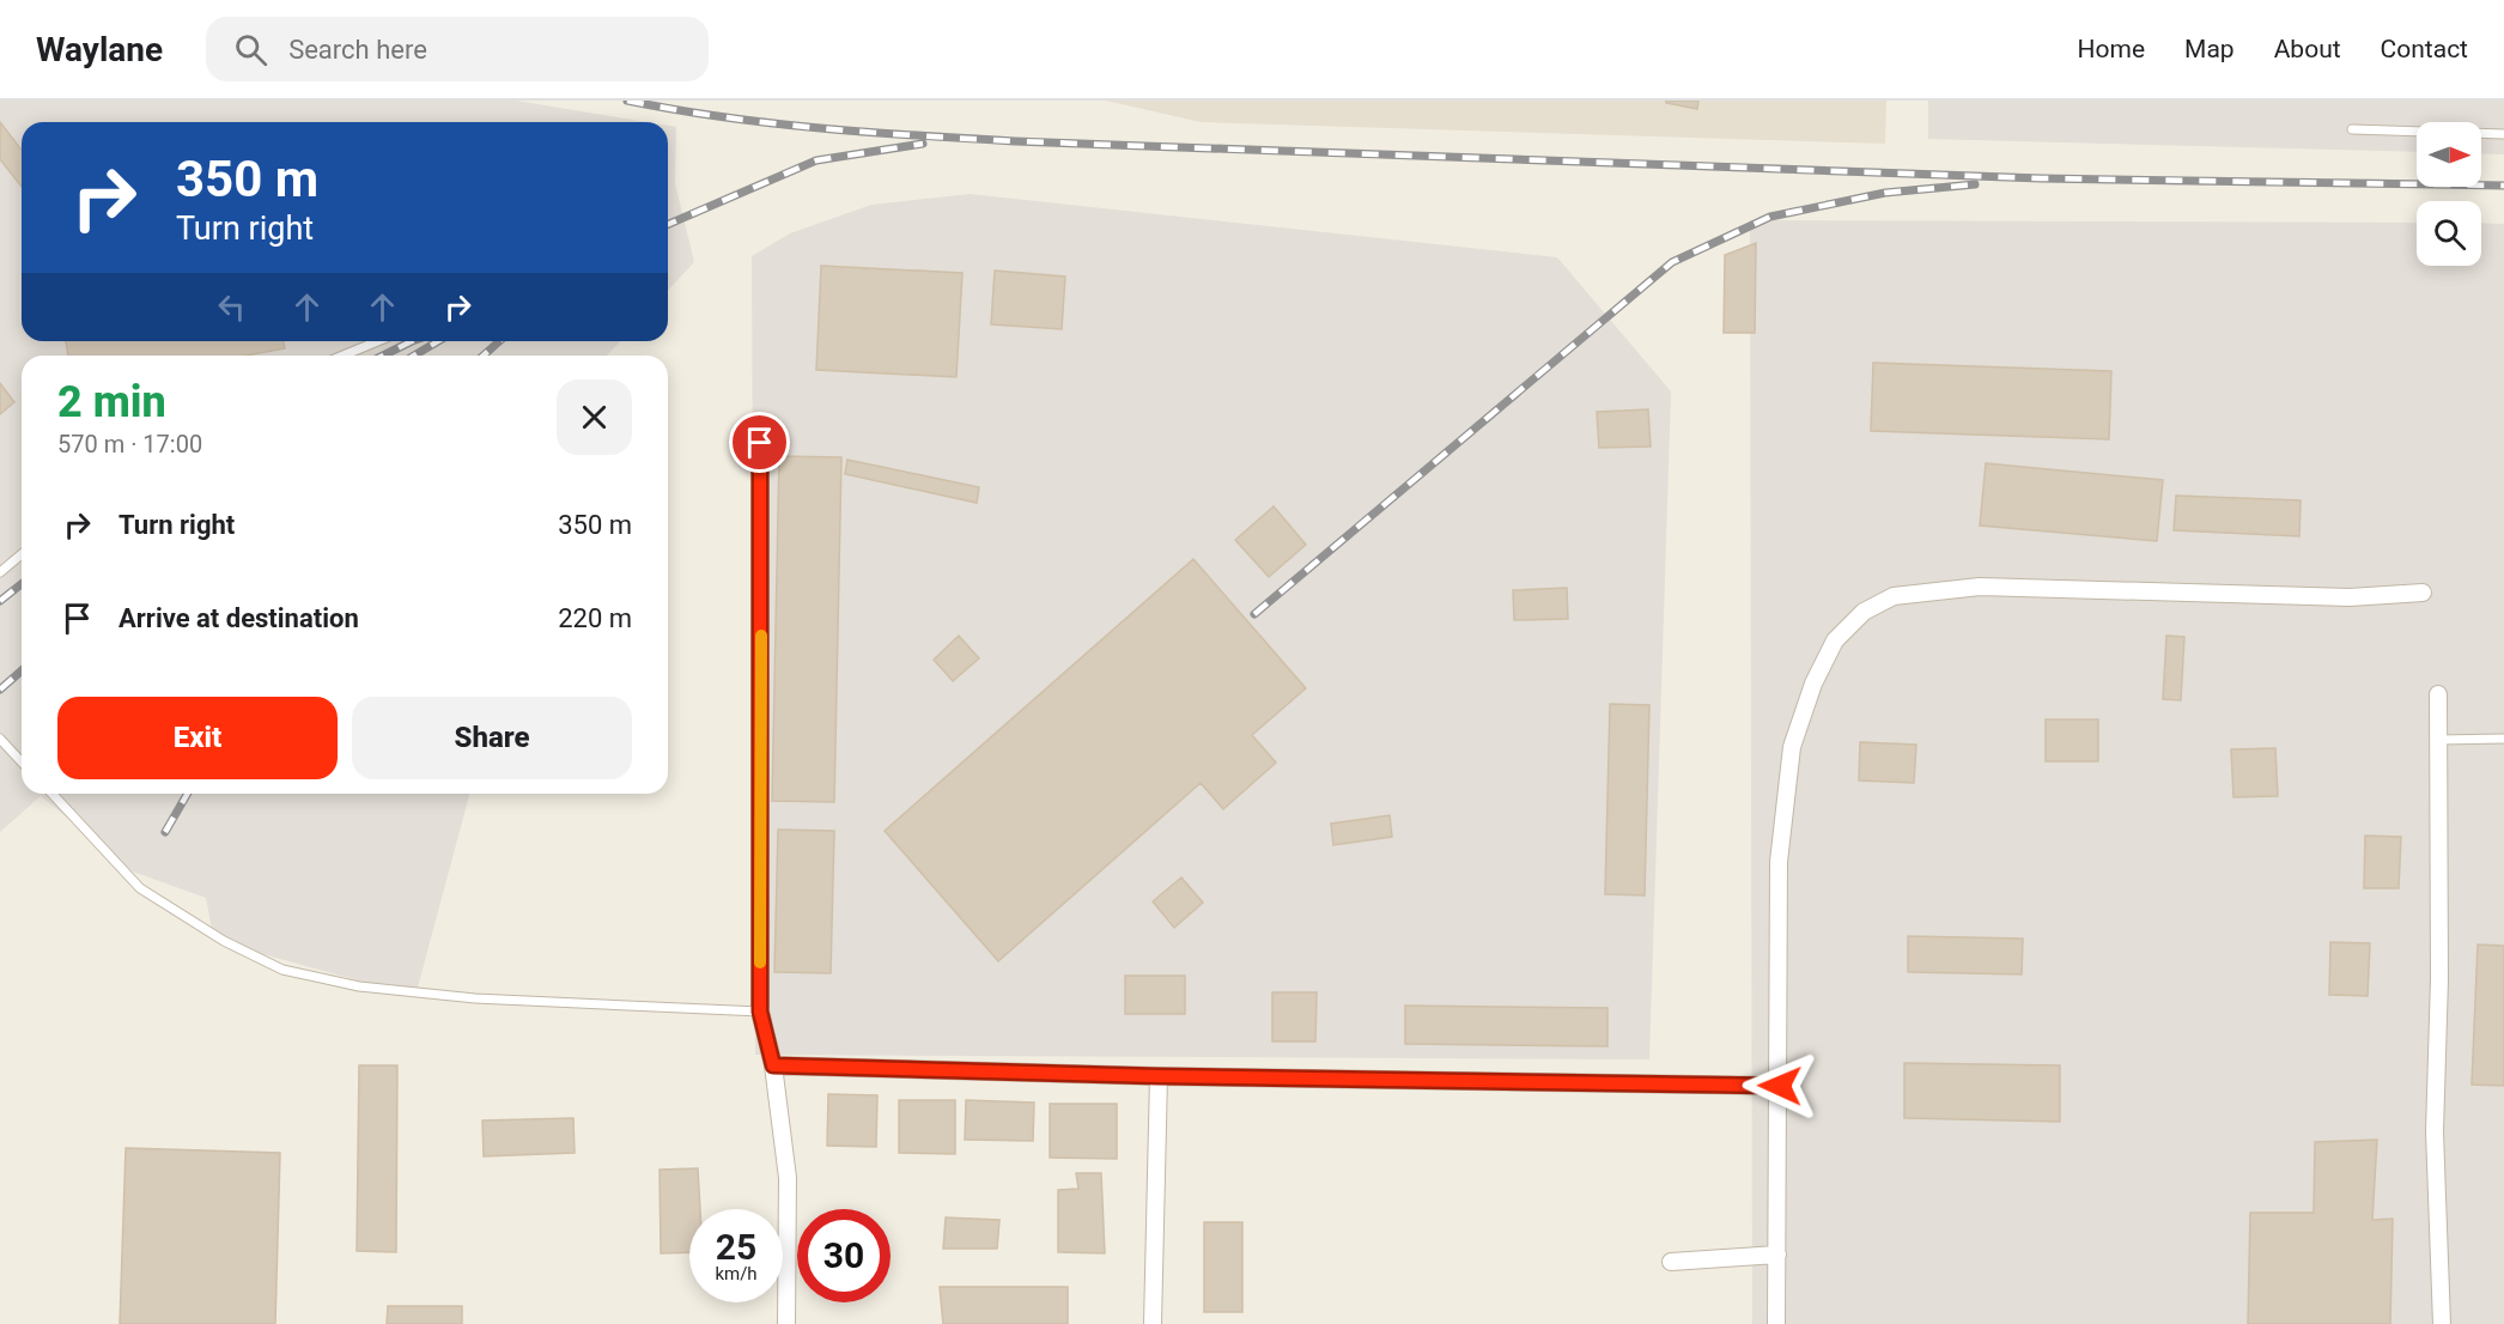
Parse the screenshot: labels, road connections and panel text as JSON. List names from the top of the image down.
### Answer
{
  "north": "right",
  "page": {
    "header": "Waylane",
    "search": "Search here",
    "nav": [
      "Home",
      "Map",
      "About",
      "Contact"
    ],
    "turn": ["350 m", "Turn right"],
    "heading": ["2 min", "570 m · 17:00"],
    "list": [
      {
        "name": "Turn right",
        "value": "350 m"
      },
      {
        "name": "Arrive at destination",
        "value": "220 m"
      }
    ],
    "buttons": ["Exit", "Share"],
    "speed": "25 km/h",
    "limit": "30"
  }
}
